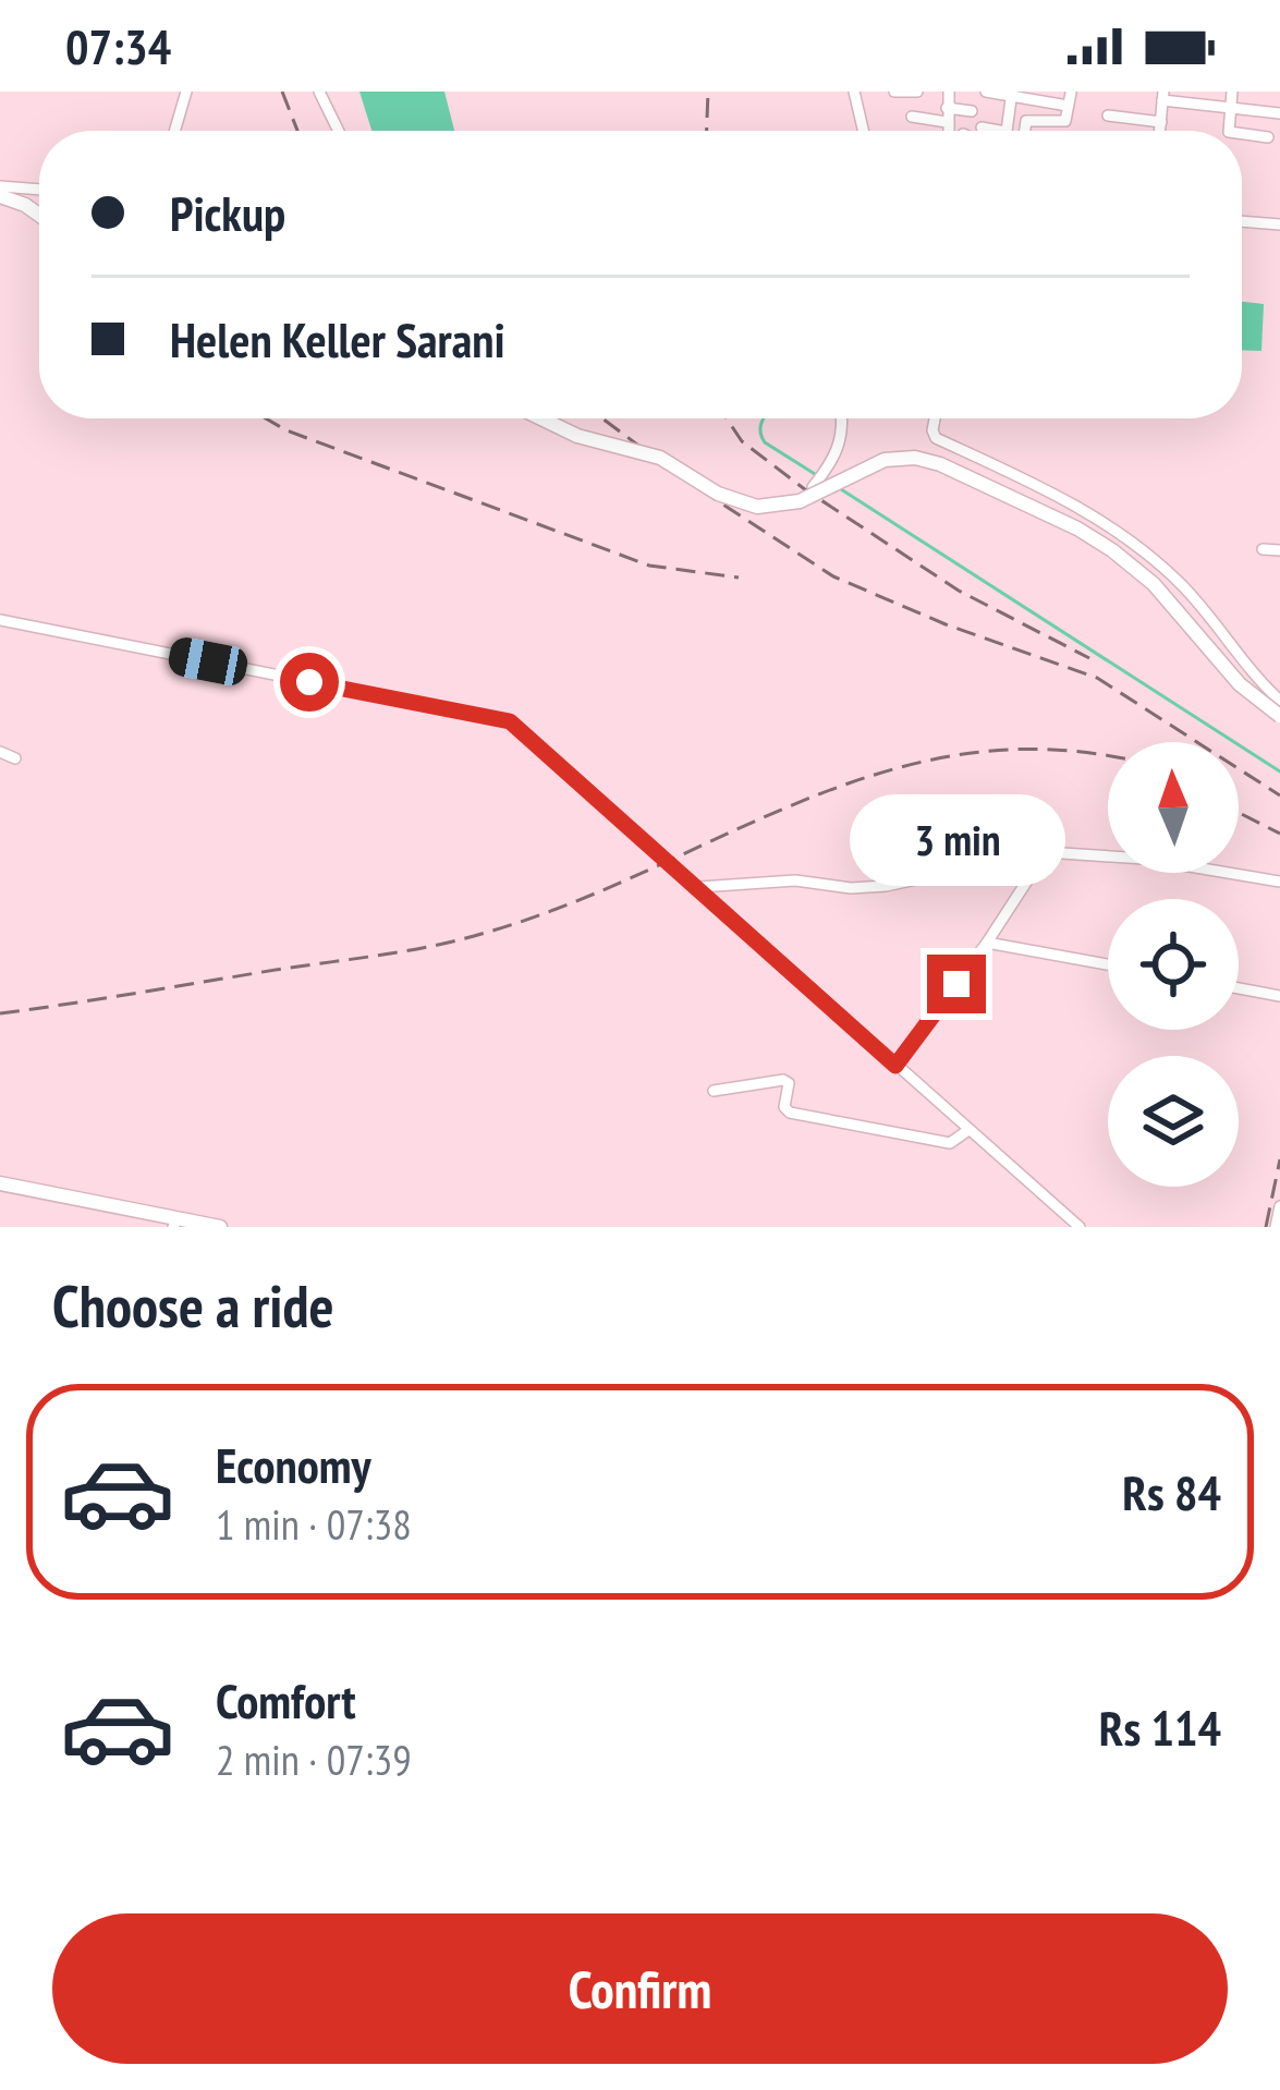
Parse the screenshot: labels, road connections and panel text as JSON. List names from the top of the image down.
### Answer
{
  "north": "top",
  "page": {
    "status": "07:34",
    "banner": ["Pickup", "Helen Keller Sarani"],
    "bubble": "3 min",
    "heading": "Choose a ride",
    "list": [
      {
        "name": "Economy",
        "note": "1 min · 07:38",
        "value": "Rs 84"
      },
      {
        "name": "Comfort",
        "note": "2 min · 07:39",
        "value": "Rs 114"
      }
    ],
    "buttons": "Confirm"
  }
}
